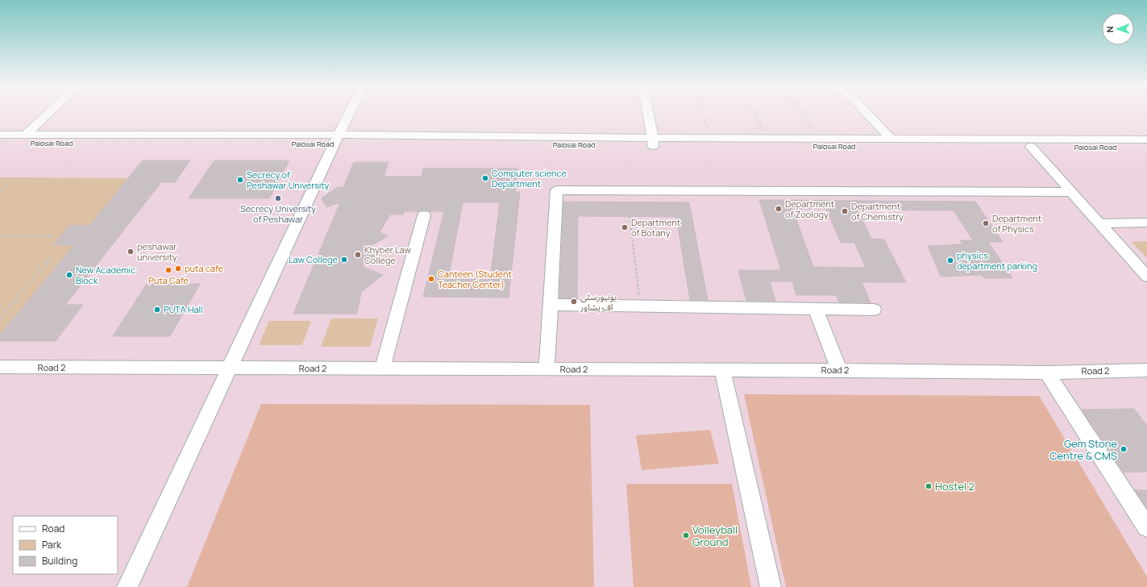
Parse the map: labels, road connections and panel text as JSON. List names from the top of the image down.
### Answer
{
  "streets": {
    "street": ["Palosai Road", "Road 2"]
  },
  "places": [
    "Computer science Department",
    "Secrecy of Peshawar University",
    "Secrecy University of Peshawar",
    "Department of Zoology",
    "Department of Chemistry",
    "Department of Physics",
    "Department of Botany",
    "peshawar university",
    "Khyber Law College",
    "Law College",
    "physics department parking",
    "puta cafe",
    "Puta Cafe",
    "New Academic Block",
    "Canteen (Student Teacher Center)",
    "یونیورسٹی آف پشاور",
    "PUTA Hall",
    "Gem Stone Centre & CMS",
    "Hostel 2",
    "Volleyball Ground"
  ],
  "legend": ["Road", "Park", "Building"],
  "north": "left"
}
